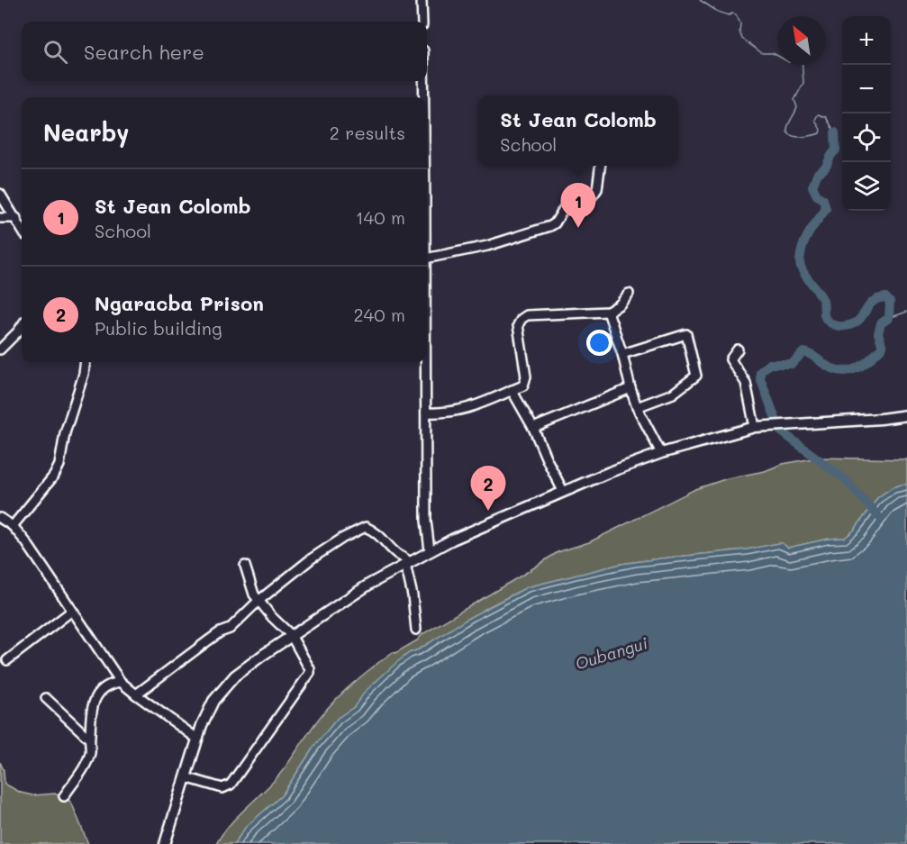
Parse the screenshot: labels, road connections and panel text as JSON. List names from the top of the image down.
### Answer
{
  "water": ["Oubangui"],
  "north": "top left",
  "page": {
    "map_buttons": ["+", "−"],
    "search": "Search here",
    "popup": ["St Jean Colomb", "School"],
    "heading": ["Nearby", "2 results"],
    "list": [
      {
        "mark": "1",
        "name": "St Jean Colomb",
        "note": "School",
        "value": "140 m"
      },
      {
        "mark": "2",
        "name": "Ngaracba Prison",
        "note": "Public building",
        "value": "240 m"
      }
    ],
    "pins": ["1", "2"]
  }
}
